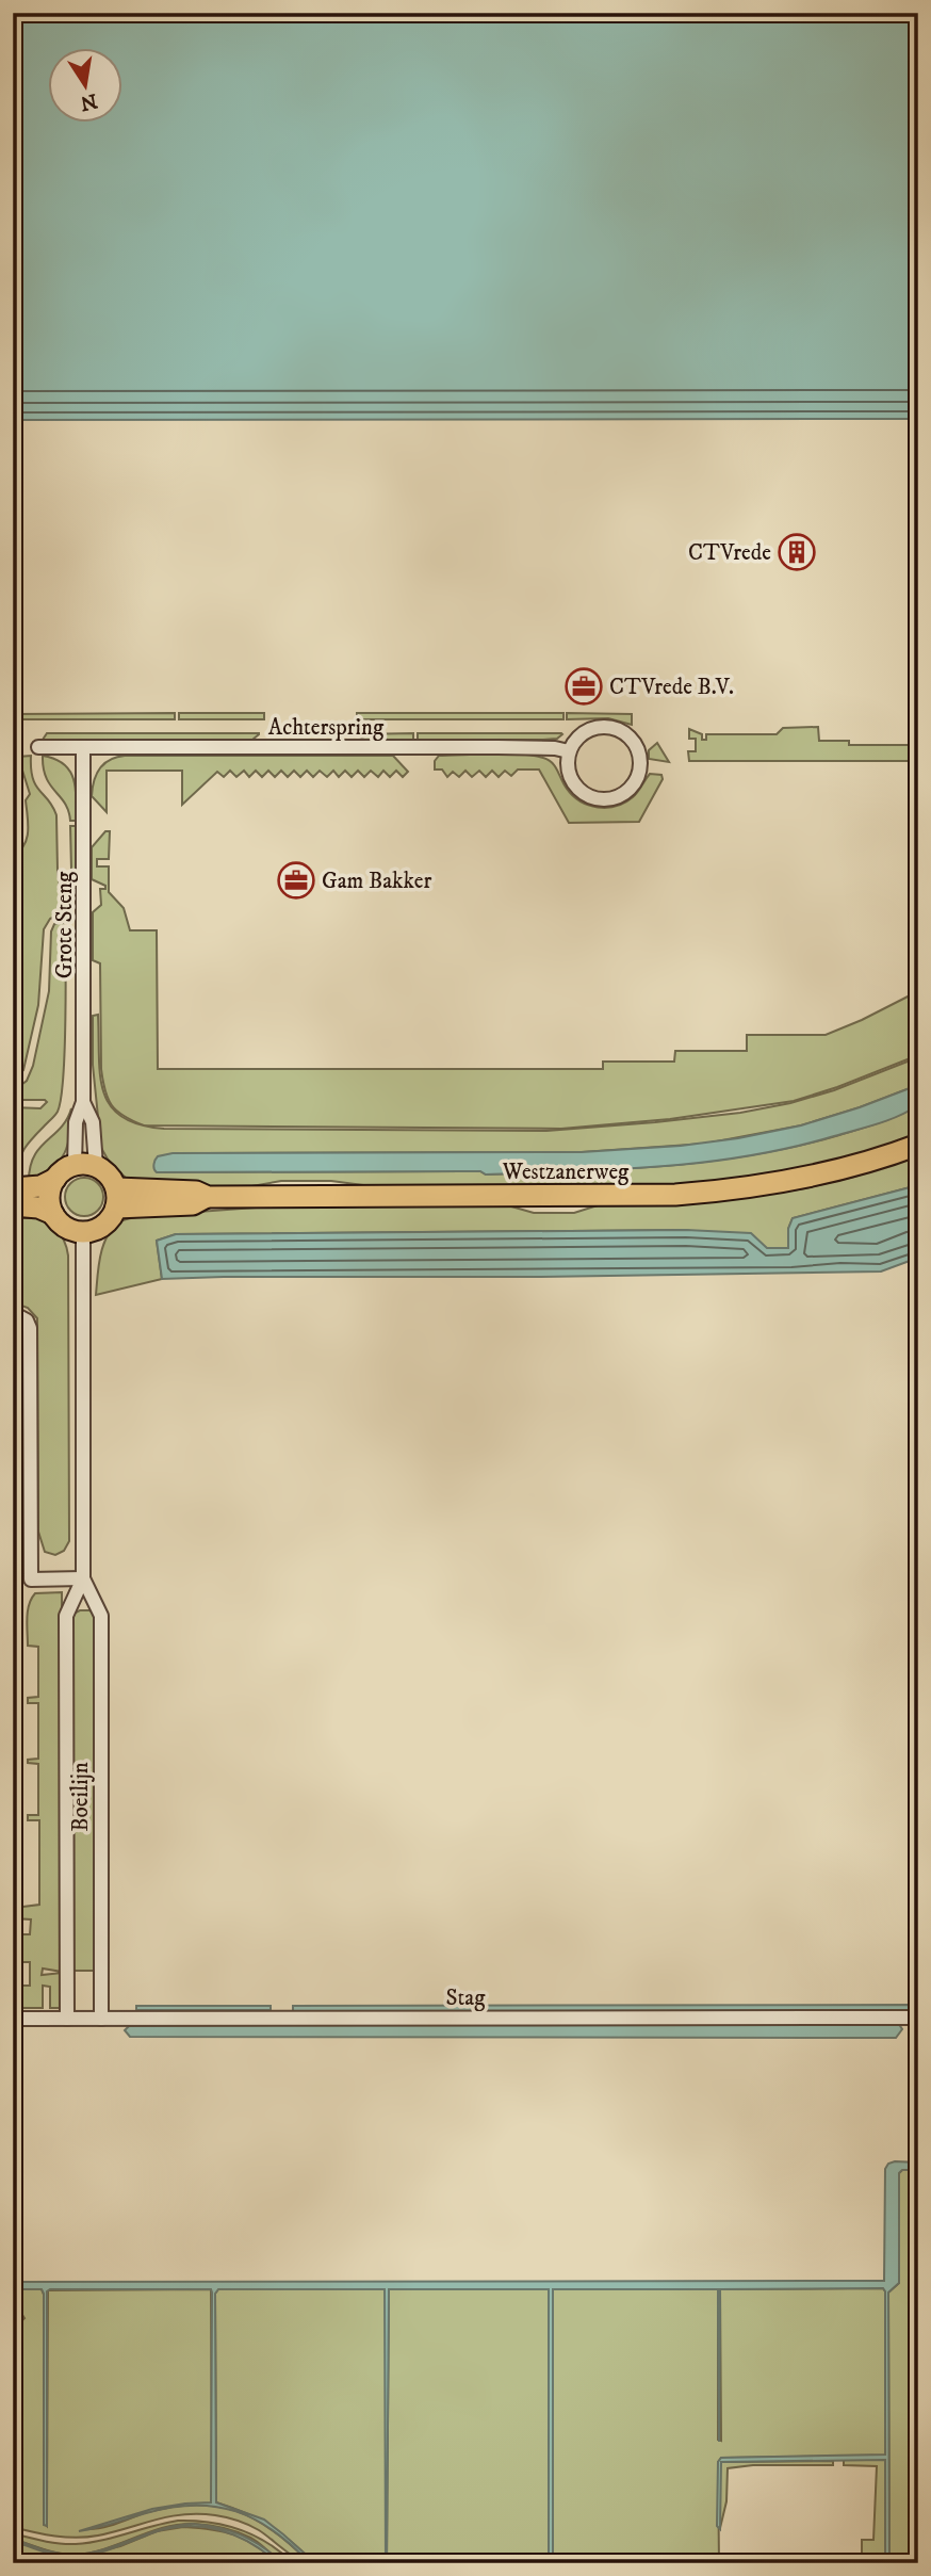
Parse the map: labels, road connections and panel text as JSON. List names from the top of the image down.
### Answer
{
  "streets": {
    "main road": ["Westzanerweg"],
    "street": [
      "Achterspring",
      "Grote Steng",
      "Boeilijn",
      "Stag"
    ]
  },
  "crossings": [
    ["Achterspring", "Grote Steng"],
    ["Grote Steng", "Westzanerweg"],
    ["Grote Steng", "Boeilijn"],
    ["Westzanerweg", "Boeilijn"],
    ["Boeilijn", "Stag"]
  ],
  "places": {
    "building": ["CTVrede"],
    "office": ["CTVrede B.V.", "Gam Bakker"]
  },
  "north": "bottom"
}
